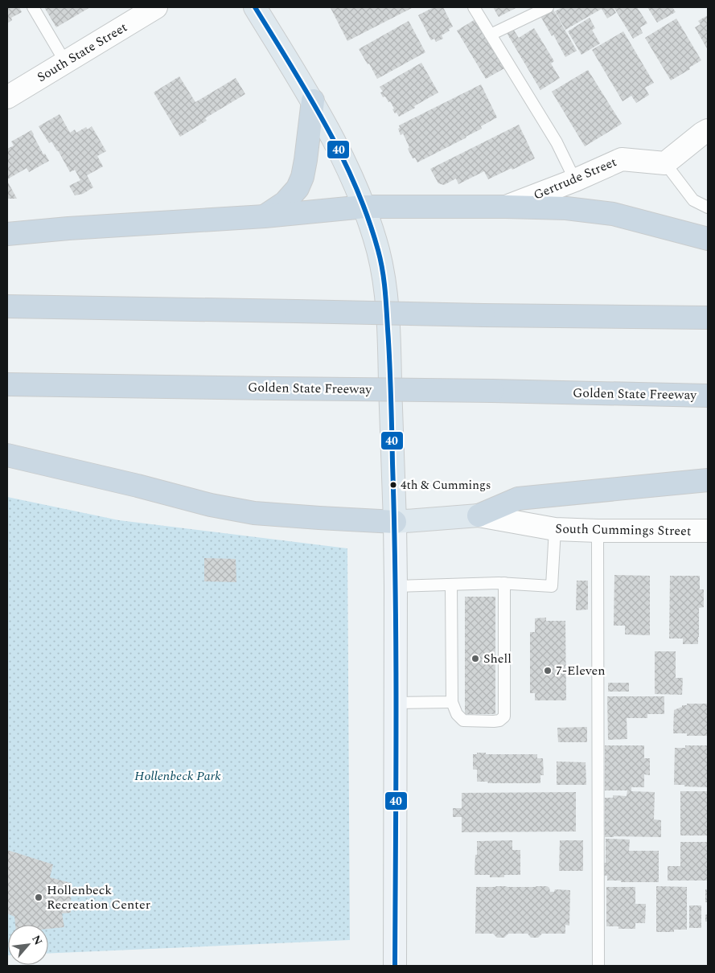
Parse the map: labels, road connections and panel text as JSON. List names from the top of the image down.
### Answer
{
  "streets": {
    "highway": ["Golden State Freeway"],
    "main road": ["South Cummings Street"],
    "street": ["South State Street", "Gertrude Street"]
  },
  "parks": ["Hollenbeck Park"],
  "places": [
    "4th & Cummings",
    "Shell",
    "7-Eleven",
    "Hollenbeck Recreation Center"
  ],
  "lines": ["transit line 40"],
  "north": "top right"
}
